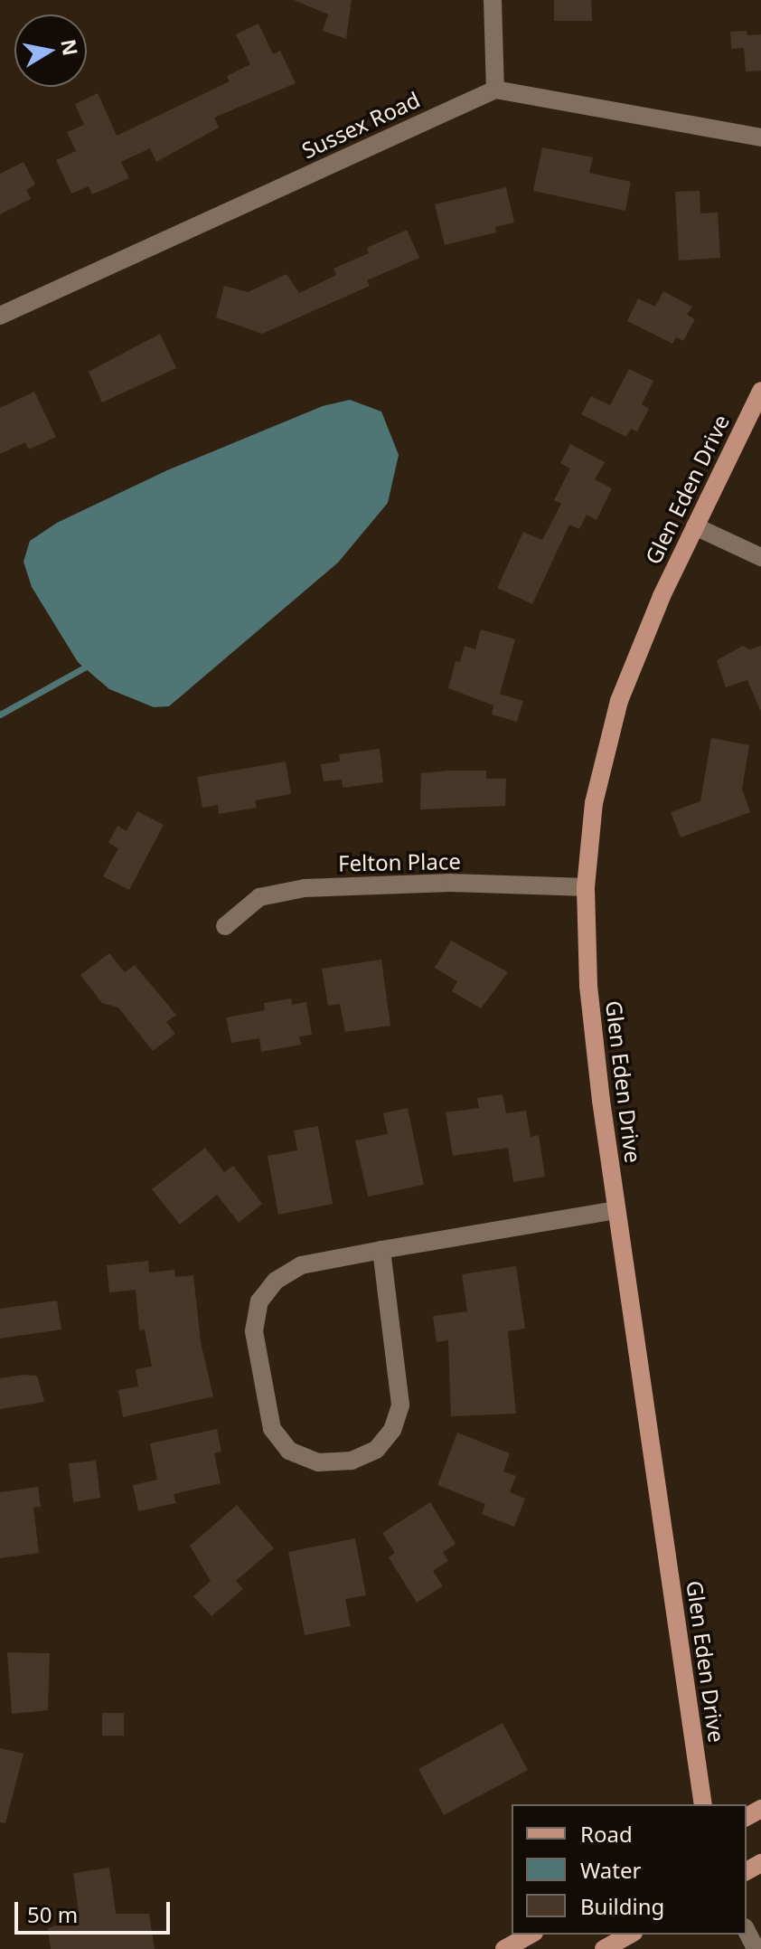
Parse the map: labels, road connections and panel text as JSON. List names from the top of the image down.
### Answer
{
  "streets": {
    "main road": ["Glen Eden Drive"],
    "street": ["Sussex Road", "Felton Place"]
  },
  "crossings": [
    ["Glen Eden Drive", "Felton Place"]
  ],
  "legend": ["Road", "Water", "Building"],
  "scale_bar": "50 m",
  "north": "right"
}
